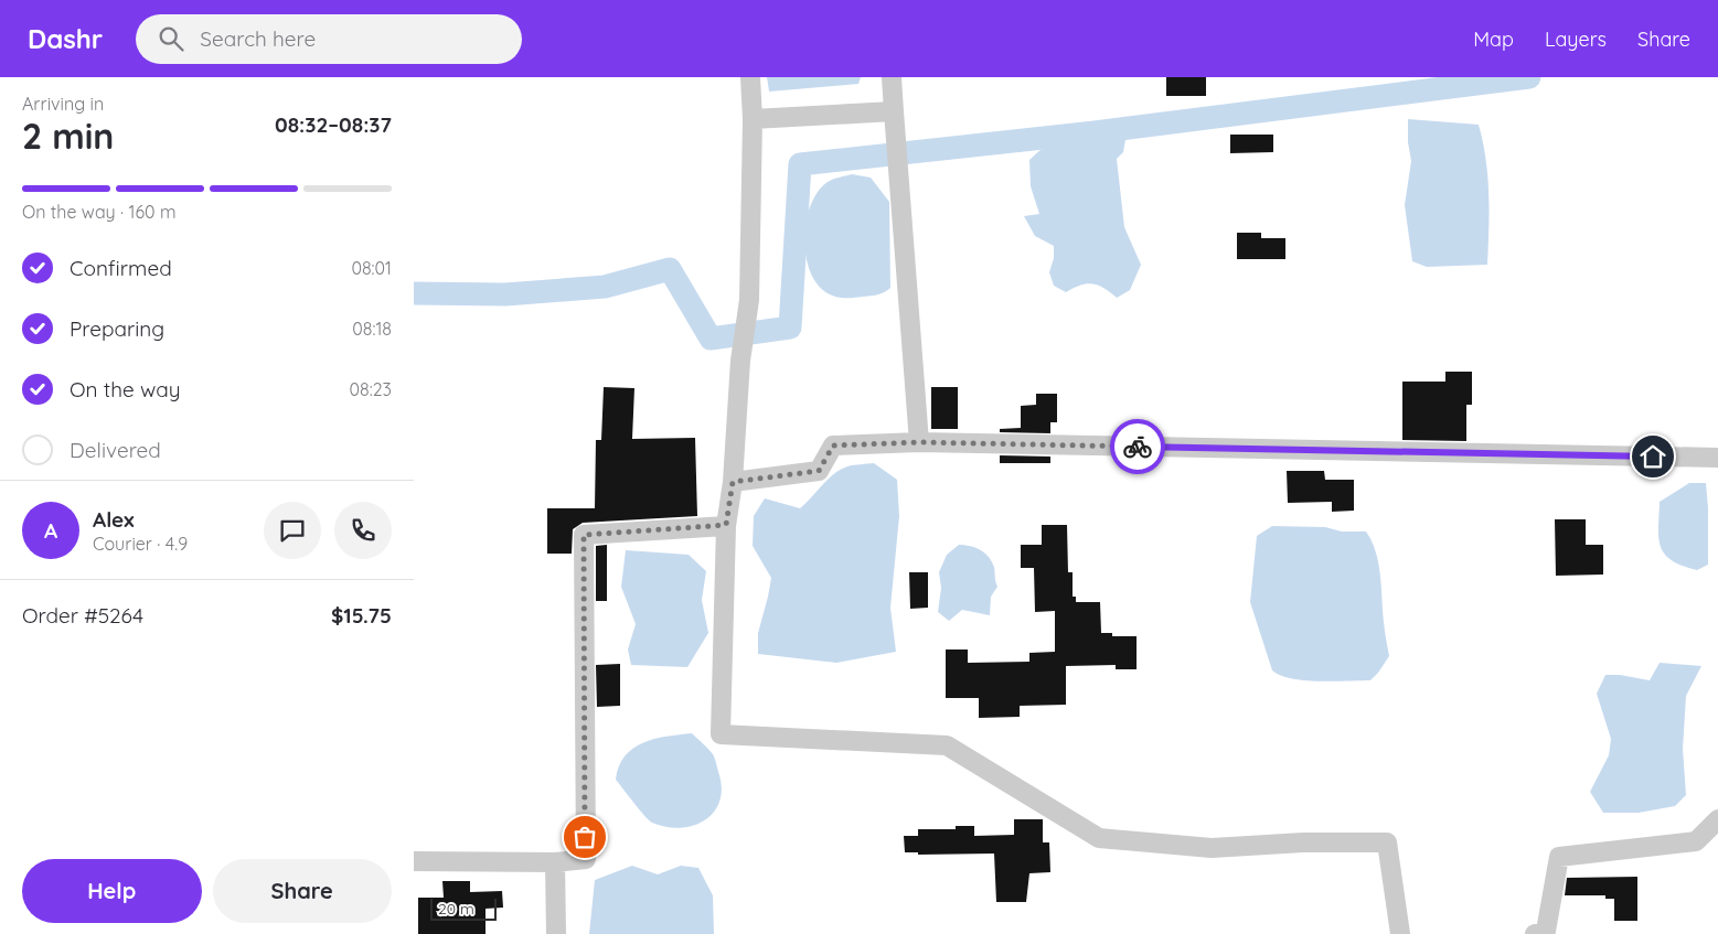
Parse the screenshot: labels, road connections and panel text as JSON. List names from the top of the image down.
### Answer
{
  "scale_bar": "20 m",
  "page": {
    "header": "Dashr",
    "search": "Search here",
    "nav": ["Map", "Layers", "Share"],
    "heading": ["2 min", "Arriving in", "08:32–08:37"],
    "panel": [
      "Alex",
      "Courier · 4.9",
      "Order #5264",
      "$15.75"
    ],
    "bar": "On the way · 160 m",
    "list": [
      ["Confirmed", "08:01"],
      ["Preparing", "08:18"],
      ["On the way", "08:23"],
      "Delivered"
    ],
    "round": "A",
    "buttons": ["Help", "Share"],
    "scale": "20 m"
  }
}
